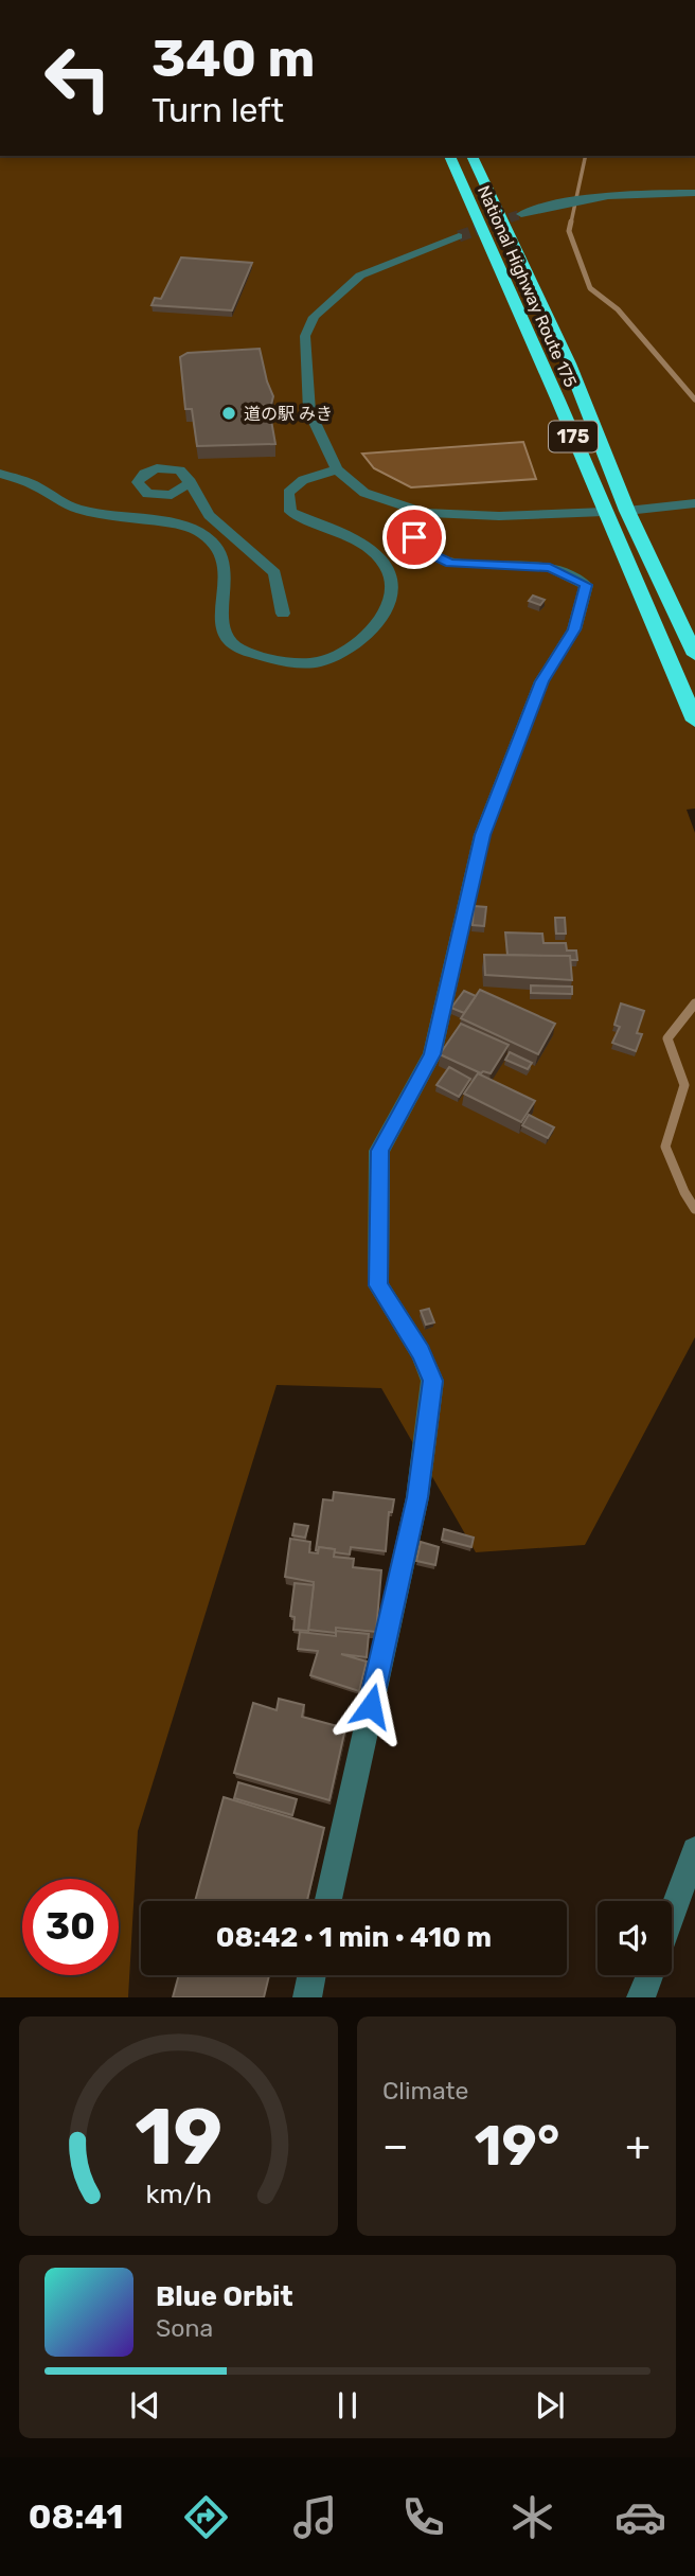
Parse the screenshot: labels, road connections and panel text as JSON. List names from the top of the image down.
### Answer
{
  "streets": {
    "highway": ["National Highway Route 175", "175"]
  },
  "places": ["道の駅 みき"],
  "page": {
    "turn": ["340 m", "Turn left"],
    "limit": "30",
    "trip": "08:42 · 1 min · 410 m",
    "tile": "Climate",
    "heat": ["−", "19°", "+"],
    "song": ["Blue Orbit", "Sona"],
    "tabs": "08:41",
    "gauge": ["19", "km/h"]
  }
}
